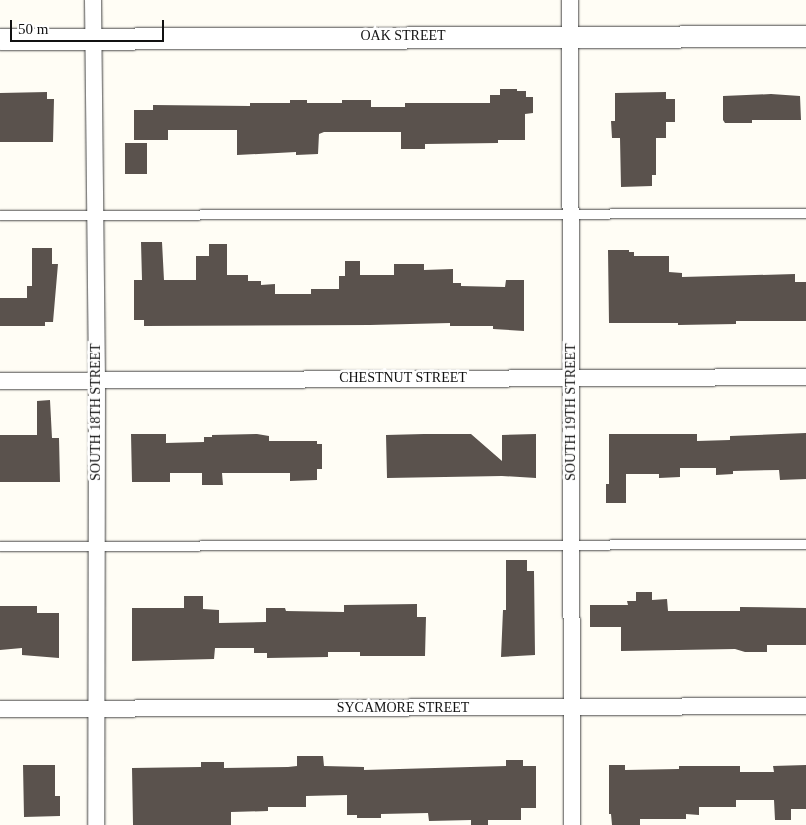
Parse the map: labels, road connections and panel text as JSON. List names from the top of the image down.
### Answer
{
  "streets": {
    "street": [
      "OAK STREET",
      "CHESTNUT STREET",
      "SOUTH 18TH STREET",
      "SOUTH 19TH STREET",
      "SYCAMORE STREET"
    ]
  },
  "crossings": [
    ["OAK STREET", "SOUTH 18TH STREET"],
    ["OAK STREET", "SOUTH 19TH STREET"],
    ["CHESTNUT STREET", "SOUTH 18TH STREET"],
    ["CHESTNUT STREET", "SOUTH 19TH STREET"],
    ["SOUTH 18TH STREET", "SYCAMORE STREET"],
    ["SOUTH 19TH STREET", "SYCAMORE STREET"]
  ],
  "scale_bar": "50 m"
}
